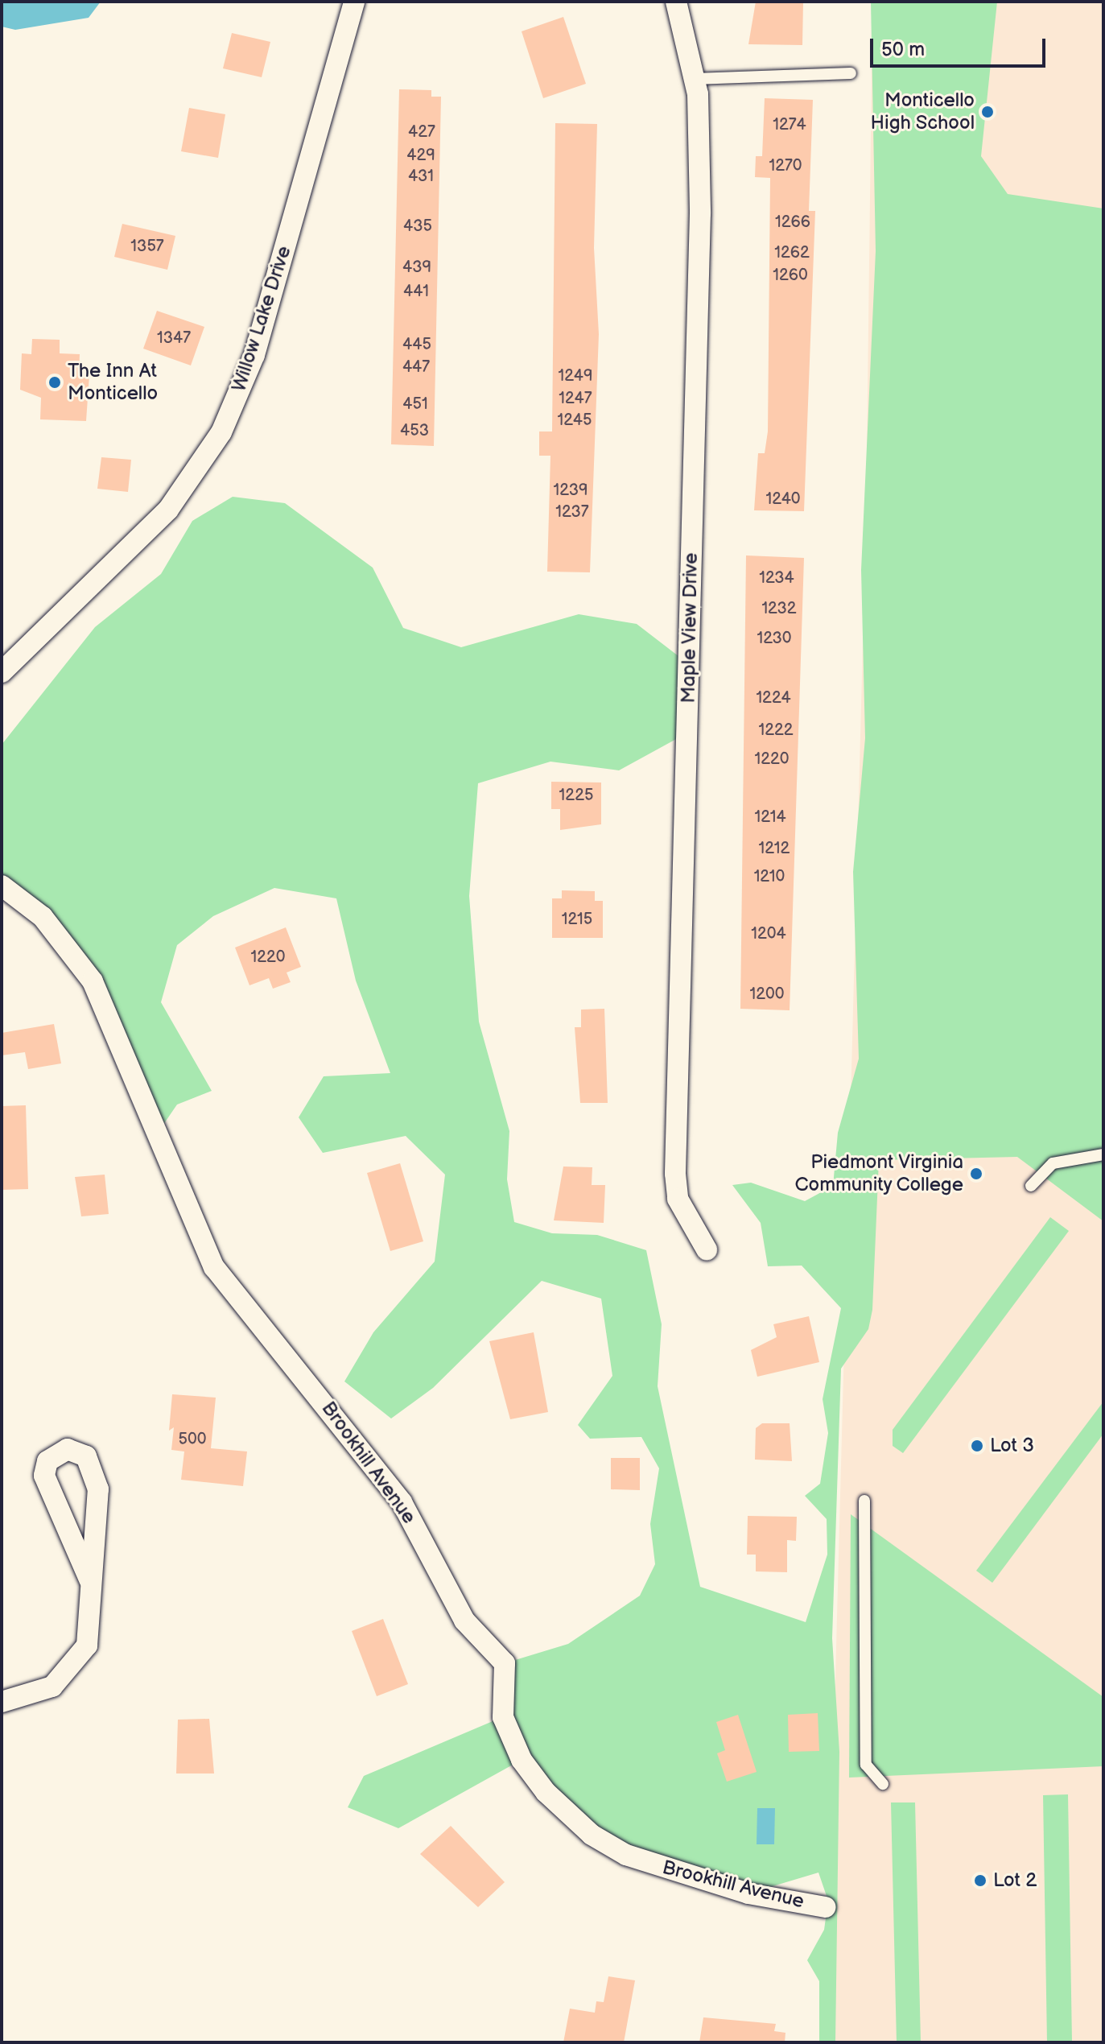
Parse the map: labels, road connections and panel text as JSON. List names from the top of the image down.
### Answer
{
  "streets": {
    "street": ["Willow Lake Drive", "Maple View Drive", "Brookhill Avenue"]
  },
  "places": [
    "Monticello High School",
    "The Inn At Monticello",
    "Piedmont Virginia Community College",
    "Lot 3",
    "Lot 2"
  ],
  "house_numbers": [
    "1274",
    "427",
    "429",
    "1270",
    "431",
    "1266",
    "435",
    "1357",
    "1262",
    "439",
    "1260",
    "441",
    "1347",
    "445",
    "447",
    "1249",
    "1247",
    "451",
    "1245",
    "453",
    "1239",
    "1240",
    "1237",
    "1234",
    "1232",
    "1230",
    "1224",
    "1222",
    "1220",
    "1225",
    "1214",
    "1212",
    "1210",
    "1215",
    "1204",
    "1220",
    "1200",
    "500"
  ],
  "scale_bar": "50 m"
}
